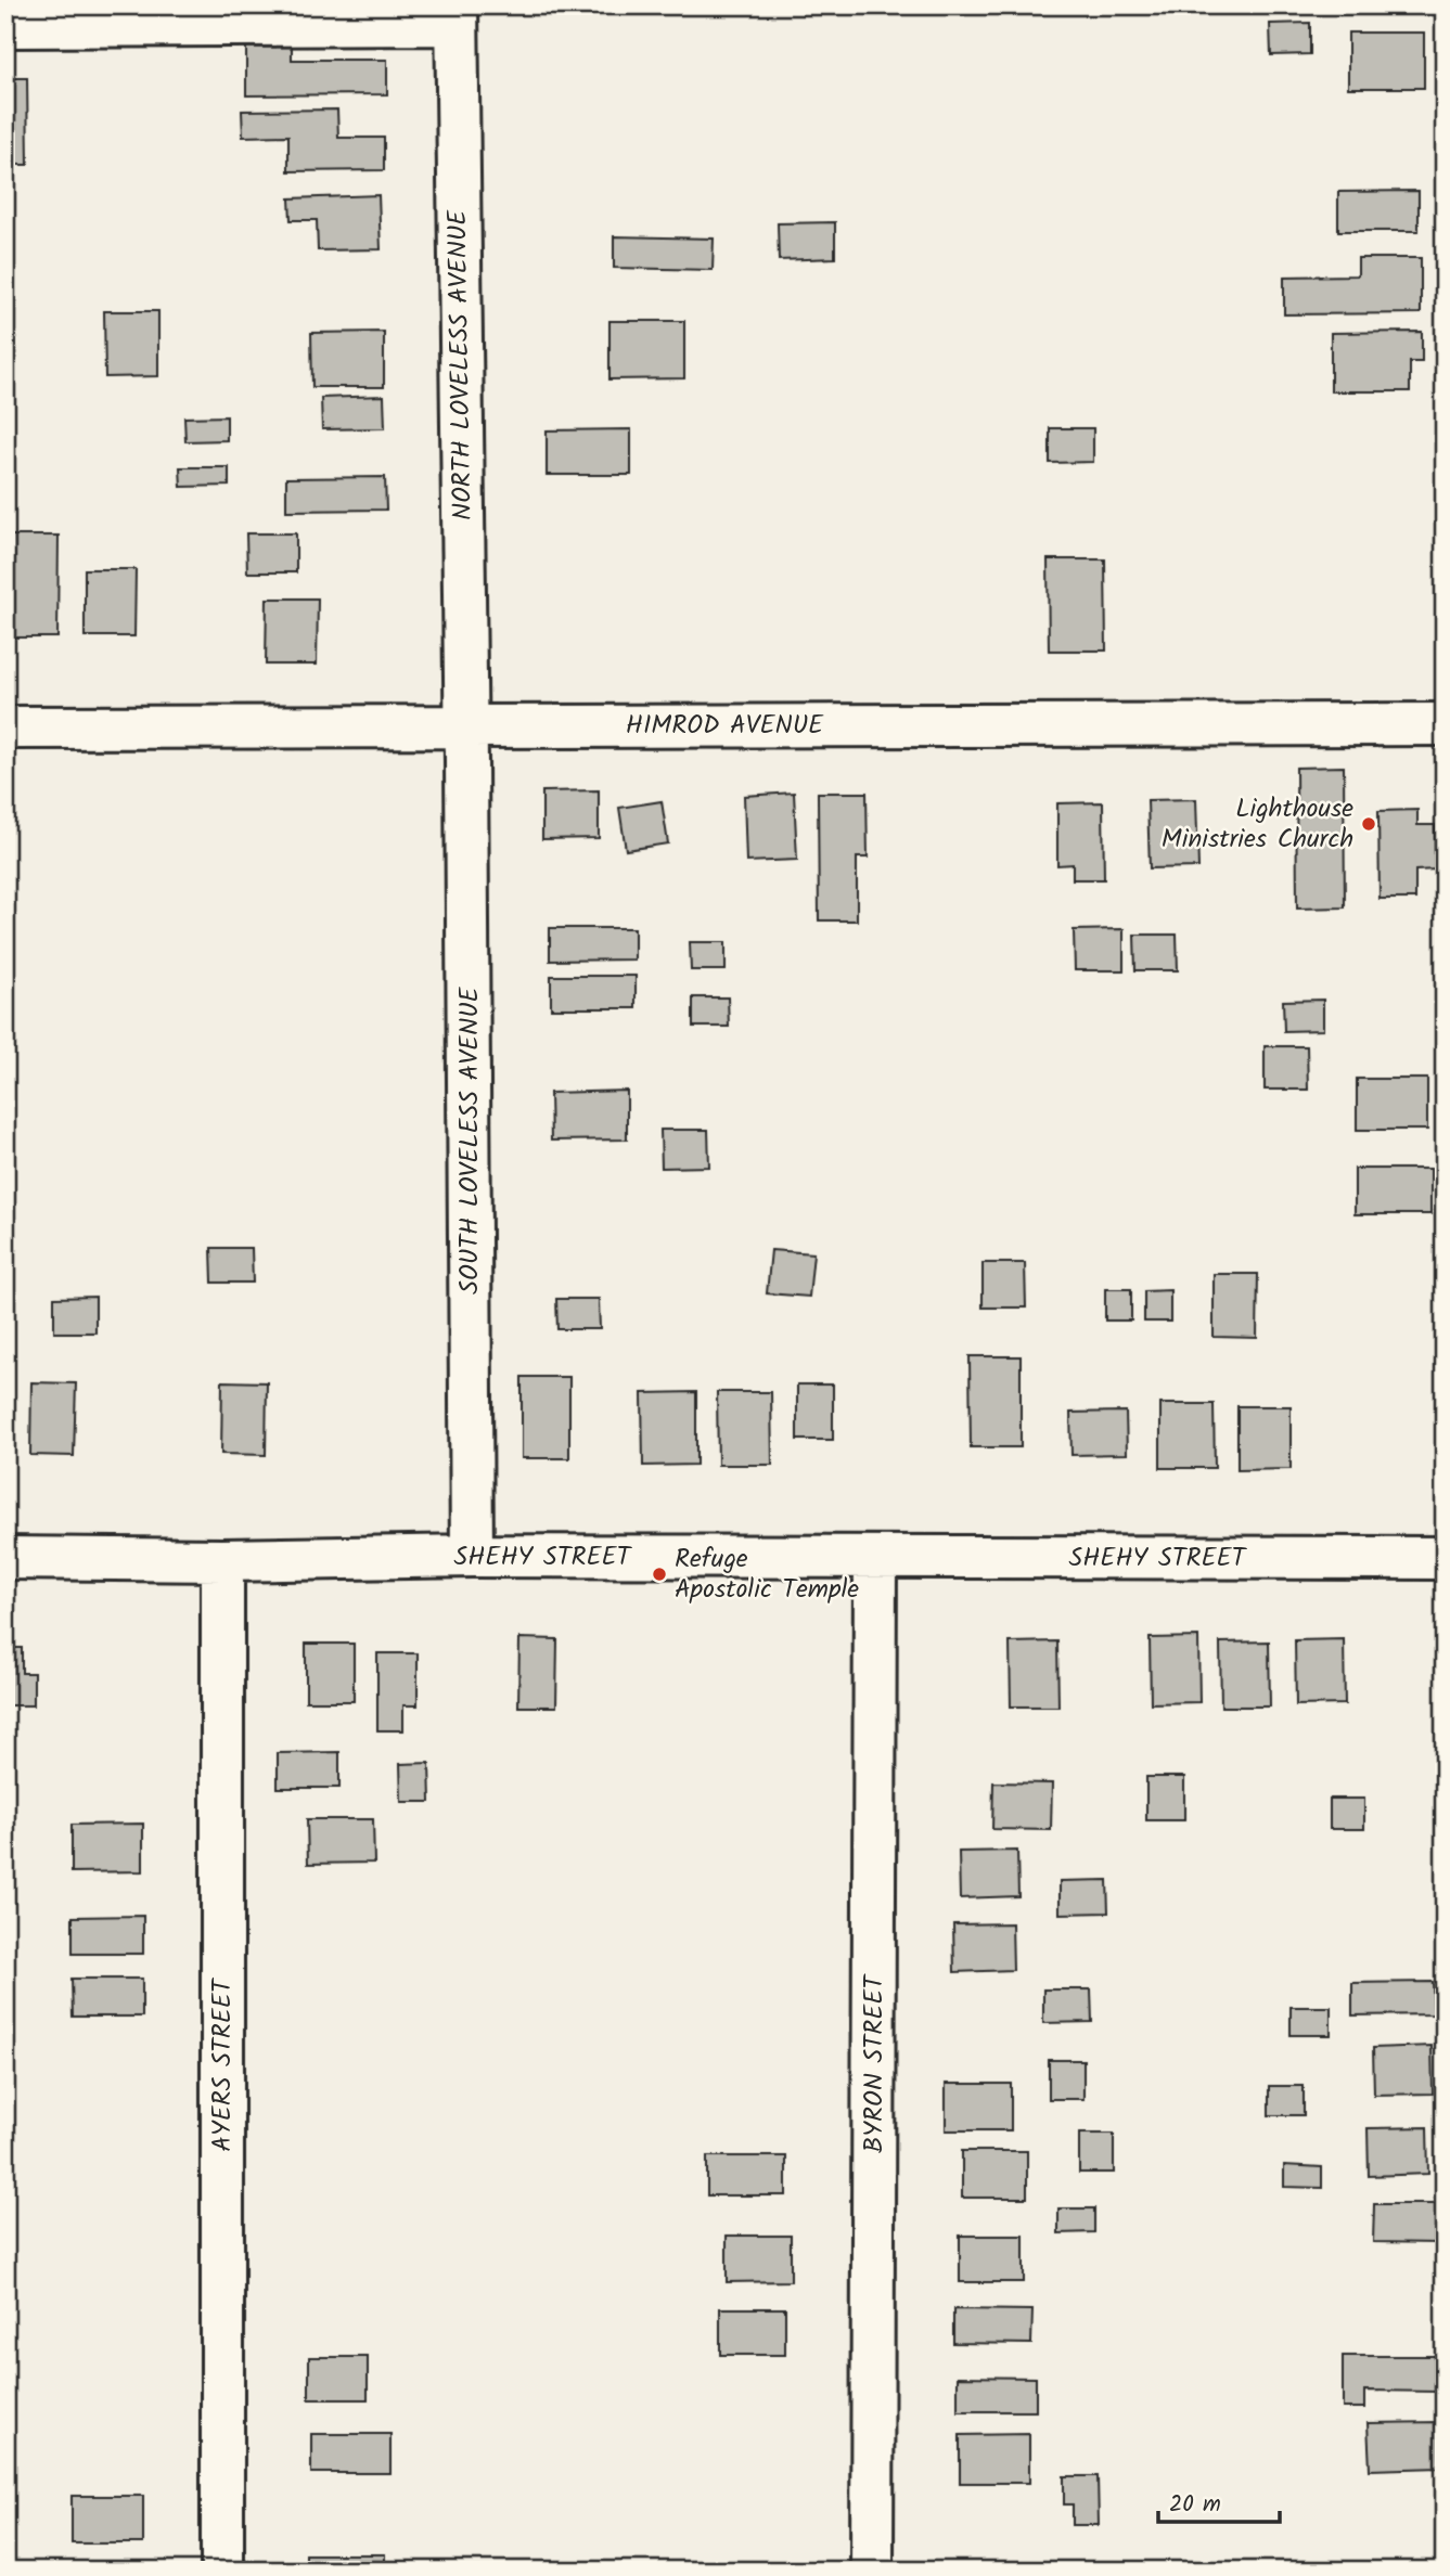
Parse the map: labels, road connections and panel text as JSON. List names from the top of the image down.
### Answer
{
  "streets": {
    "street": [
      "NORTH LOVELESS AVENUE",
      "HIMROD AVENUE",
      "SOUTH LOVELESS AVENUE",
      "SHEHY STREET",
      "BYRON STREET",
      "AYERS STREET"
    ]
  },
  "crossings": [
    ["NORTH LOVELESS AVENUE", "HIMROD AVENUE"],
    ["NORTH LOVELESS AVENUE", "SOUTH LOVELESS AVENUE"],
    ["HIMROD AVENUE", "SOUTH LOVELESS AVENUE"],
    ["SOUTH LOVELESS AVENUE", "SHEHY STREET"],
    ["SHEHY STREET", "BYRON STREET"],
    ["SHEHY STREET", "AYERS STREET"]
  ],
  "places": ["Lighthouse Ministries Church", "Refuge Apostolic Temple"],
  "scale_bar": "20 m"
}
